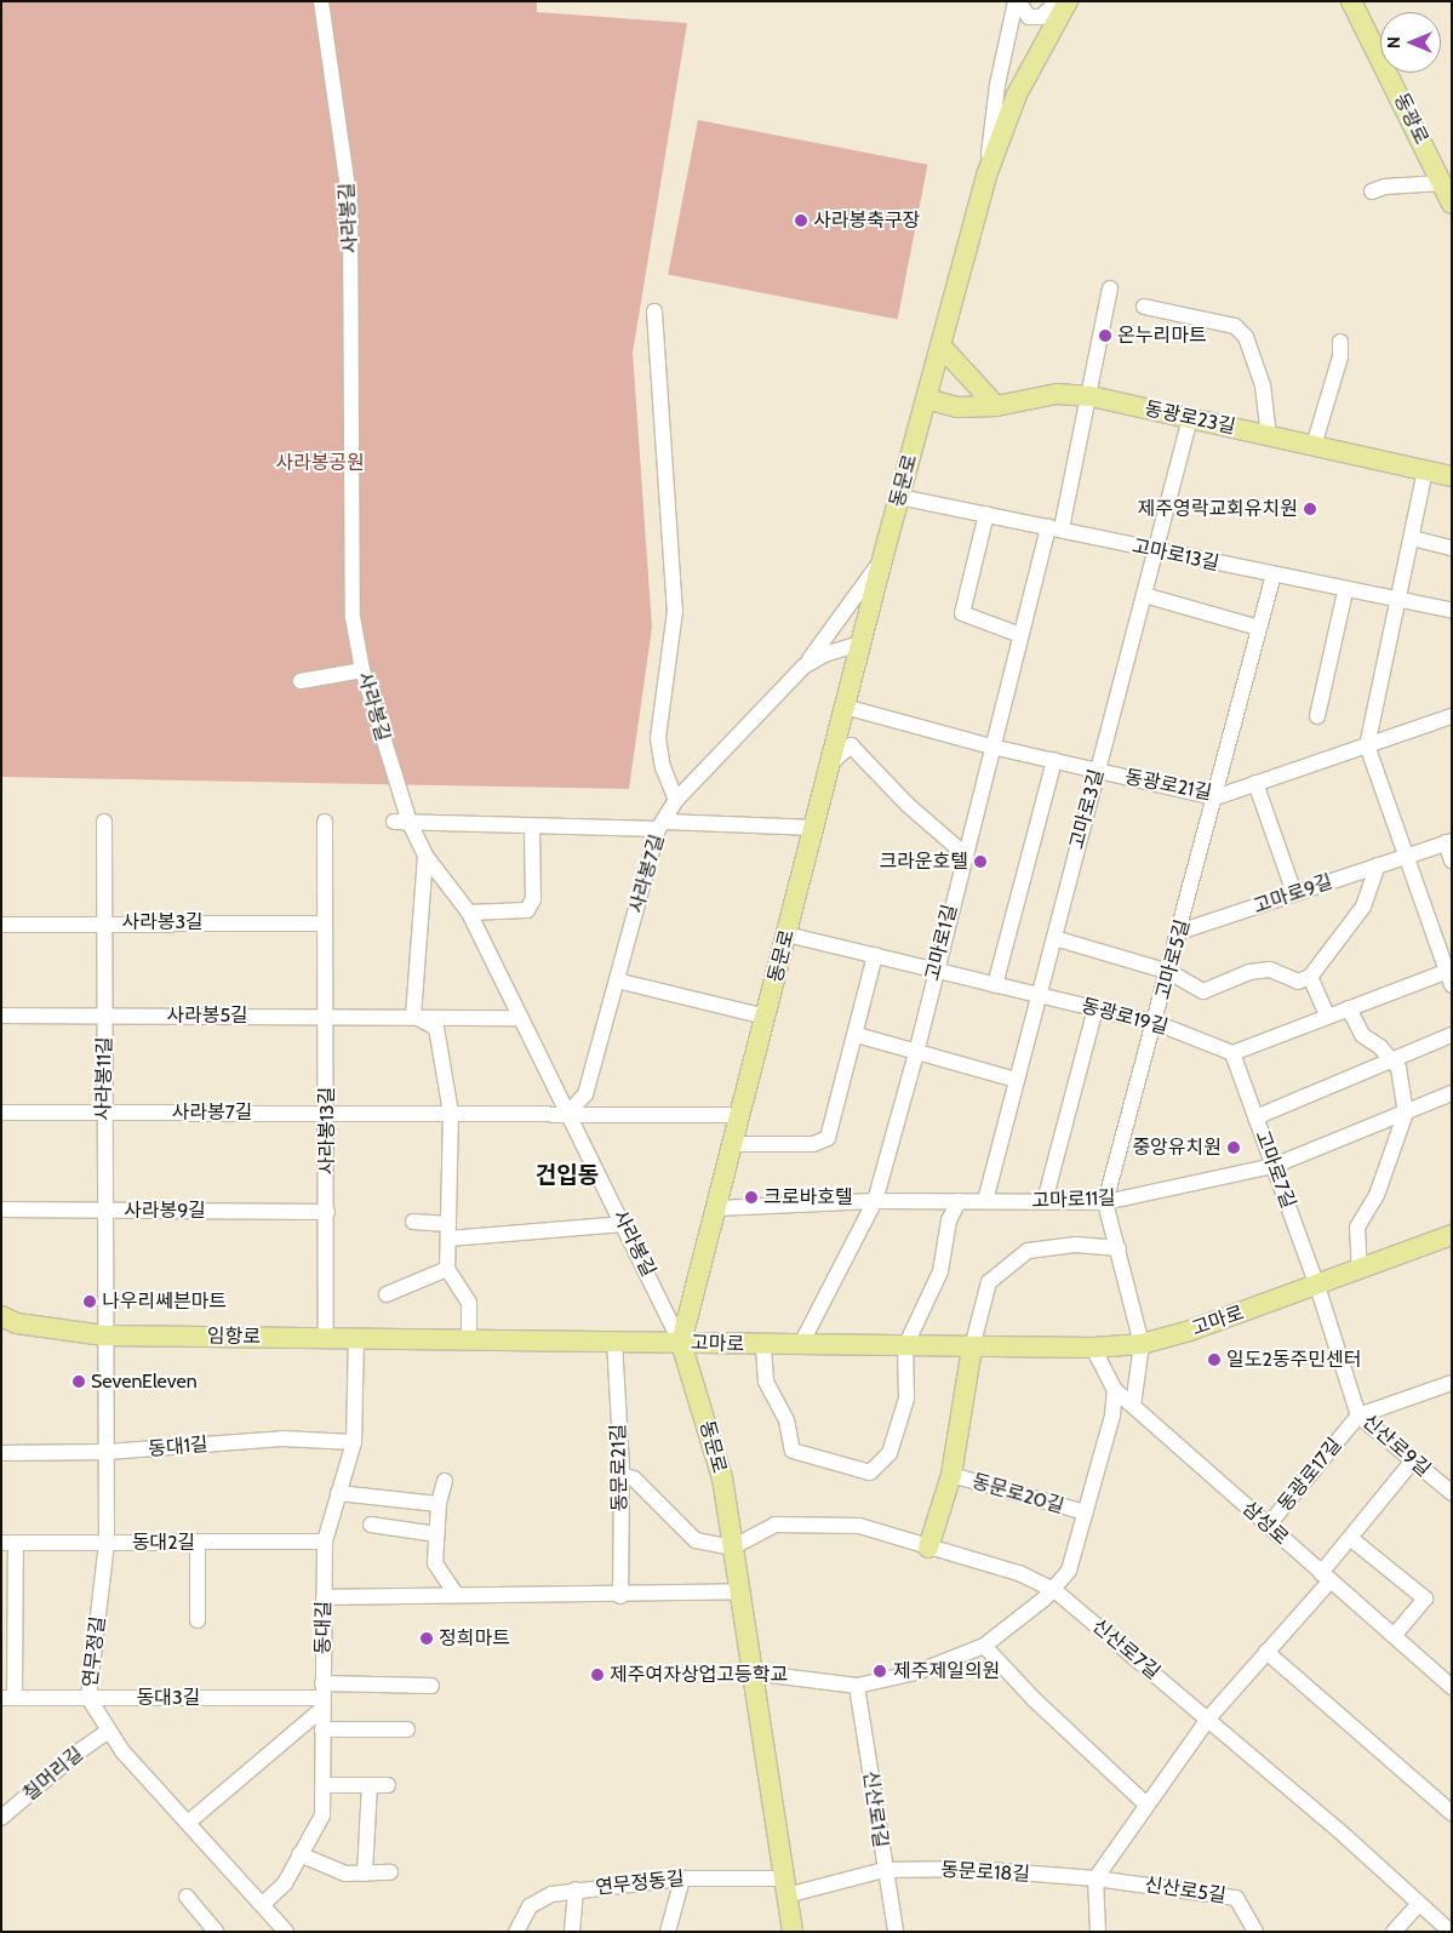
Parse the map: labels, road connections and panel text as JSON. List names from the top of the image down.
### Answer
{
  "streets": {
    "main road": [
      "동광로",
      "동광로23길",
      "동문로",
      "고마로",
      "임항로"
    ],
    "street": [
      "사라봉길",
      "고마로13길",
      "동광로21길",
      "고마로3길",
      "사라봉7길",
      "고마로9길",
      "사라봉3길",
      "고마로1길",
      "고마로5길",
      "사라봉5길",
      "동광로19길",
      "사라봉11길",
      "사라봉13길",
      "고마로7길",
      "고마로11길",
      "사라봉9길",
      "신산로9길",
      "동대1길",
      "동문로21길",
      "동광로17길",
      "동문로20길",
      "삼성로",
      "동대2길",
      "동대길",
      "신산로7길",
      "연무정길",
      "동대3길",
      "칠머리길",
      "신산로1길",
      "동문로18길",
      "연무정동길",
      "신산로5길"
    ]
  },
  "crossings": [
    ["사라봉길", "동문로"],
    ["사라봉길", "사라봉7길"],
    ["사라봉길", "사라봉5길"],
    ["사라봉길", "고마로"],
    ["사라봉길", "임항로"],
    ["동광로23길", "동문로"],
    ["동광로23길", "고마로3길"],
    ["동광로23길", "고마로1길"],
    ["동문로", "고마로13길"],
    ["동문로", "동광로21길"],
    ["동문로", "사라봉7길"],
    ["동문로", "동광로19길"],
    ["동문로", "고마로11길"],
    ["동문로", "고마로"],
    ["동문로", "임항로"],
    ["동문로", "동문로20길"],
    ["동문로", "신산로7길"],
    ["동문로", "동문로18길"],
    ["동문로", "연무정동길"],
    ["고마로13길", "고마로3길"],
    ["고마로13길", "고마로1길"],
    ["고마로13길", "고마로5길"],
    ["동광로21길", "고마로3길"],
    ["동광로21길", "고마로1길"],
    ["동광로21길", "고마로5길"],
    ["고마로3길", "동광로19길"],
    ["고마로3길", "고마로11길"],
    ["사라봉7길", "사라봉11길"],
    ["사라봉7길", "사라봉13길"],
    ["고마로9길", "고마로5길"],
    ["사라봉3길", "사라봉11길"],
    ["사라봉3길", "사라봉13길"],
    ["고마로1길", "동광로19길"],
    ["고마로1길", "고마로11길"],
    ["고마로1길", "고마로"],
    ["고마로5길", "동광로19길"],
    ["고마로5길", "고마로11길"],
    ["사라봉5길", "사라봉11길"],
    ["사라봉5길", "사라봉13길"],
    ["동광로19길", "고마로7길"],
    ["사라봉11길", "사라봉9길"],
    ["사라봉11길", "임항로"],
    ["사라봉11길", "연무정길"],
    ["사라봉13길", "사라봉9길"],
    ["사라봉13길", "임항로"],
    ["고마로7길", "고마로11길"],
    ["고마로7길", "고마로"],
    ["고마로7길", "신산로9길"],
    ["고마로", "임항로"],
    ["고마로", "신산로9길"],
    ["고마로", "삼성로"],
    ["임항로", "동문로21길"],
    ["임항로", "동대길"],
    ["임항로", "연무정길"],
    ["신산로9길", "동광로17길"],
    ["동대1길", "동대길"],
    ["동대1길", "연무정길"],
    ["동광로17길", "삼성로"],
    ["동문로20길", "삼성로"],
    ["동문로20길", "신산로7길"],
    ["동문로20길", "신산로1길"],
    ["동대2길", "동대길"],
    ["동대2길", "연무정길"],
    ["동대2길", "동대3길"],
    ["동대길", "연무정길"],
    ["동대길", "동대3길"],
    ["연무정길", "동대3길"],
    ["연무정길", "칠머리길"],
    ["신산로1길", "동문로18길"],
    ["동문로18길", "연무정동길"],
    ["동문로18길", "신산로5길"]
  ],
  "districts": ["건입동"],
  "parks": ["사라봉공원"],
  "places": [
    "사라봉축구장",
    "온누리마트",
    "제주영락교회유치원",
    "크라운호텔",
    "중앙유치원",
    "크로바호텔",
    "나우리쎄븐마트",
    "일도2동주민센터",
    "SevenEleven",
    "정희마트",
    "제주제일의원",
    "제주여자상업고등학교"
  ],
  "north": "left"
}
